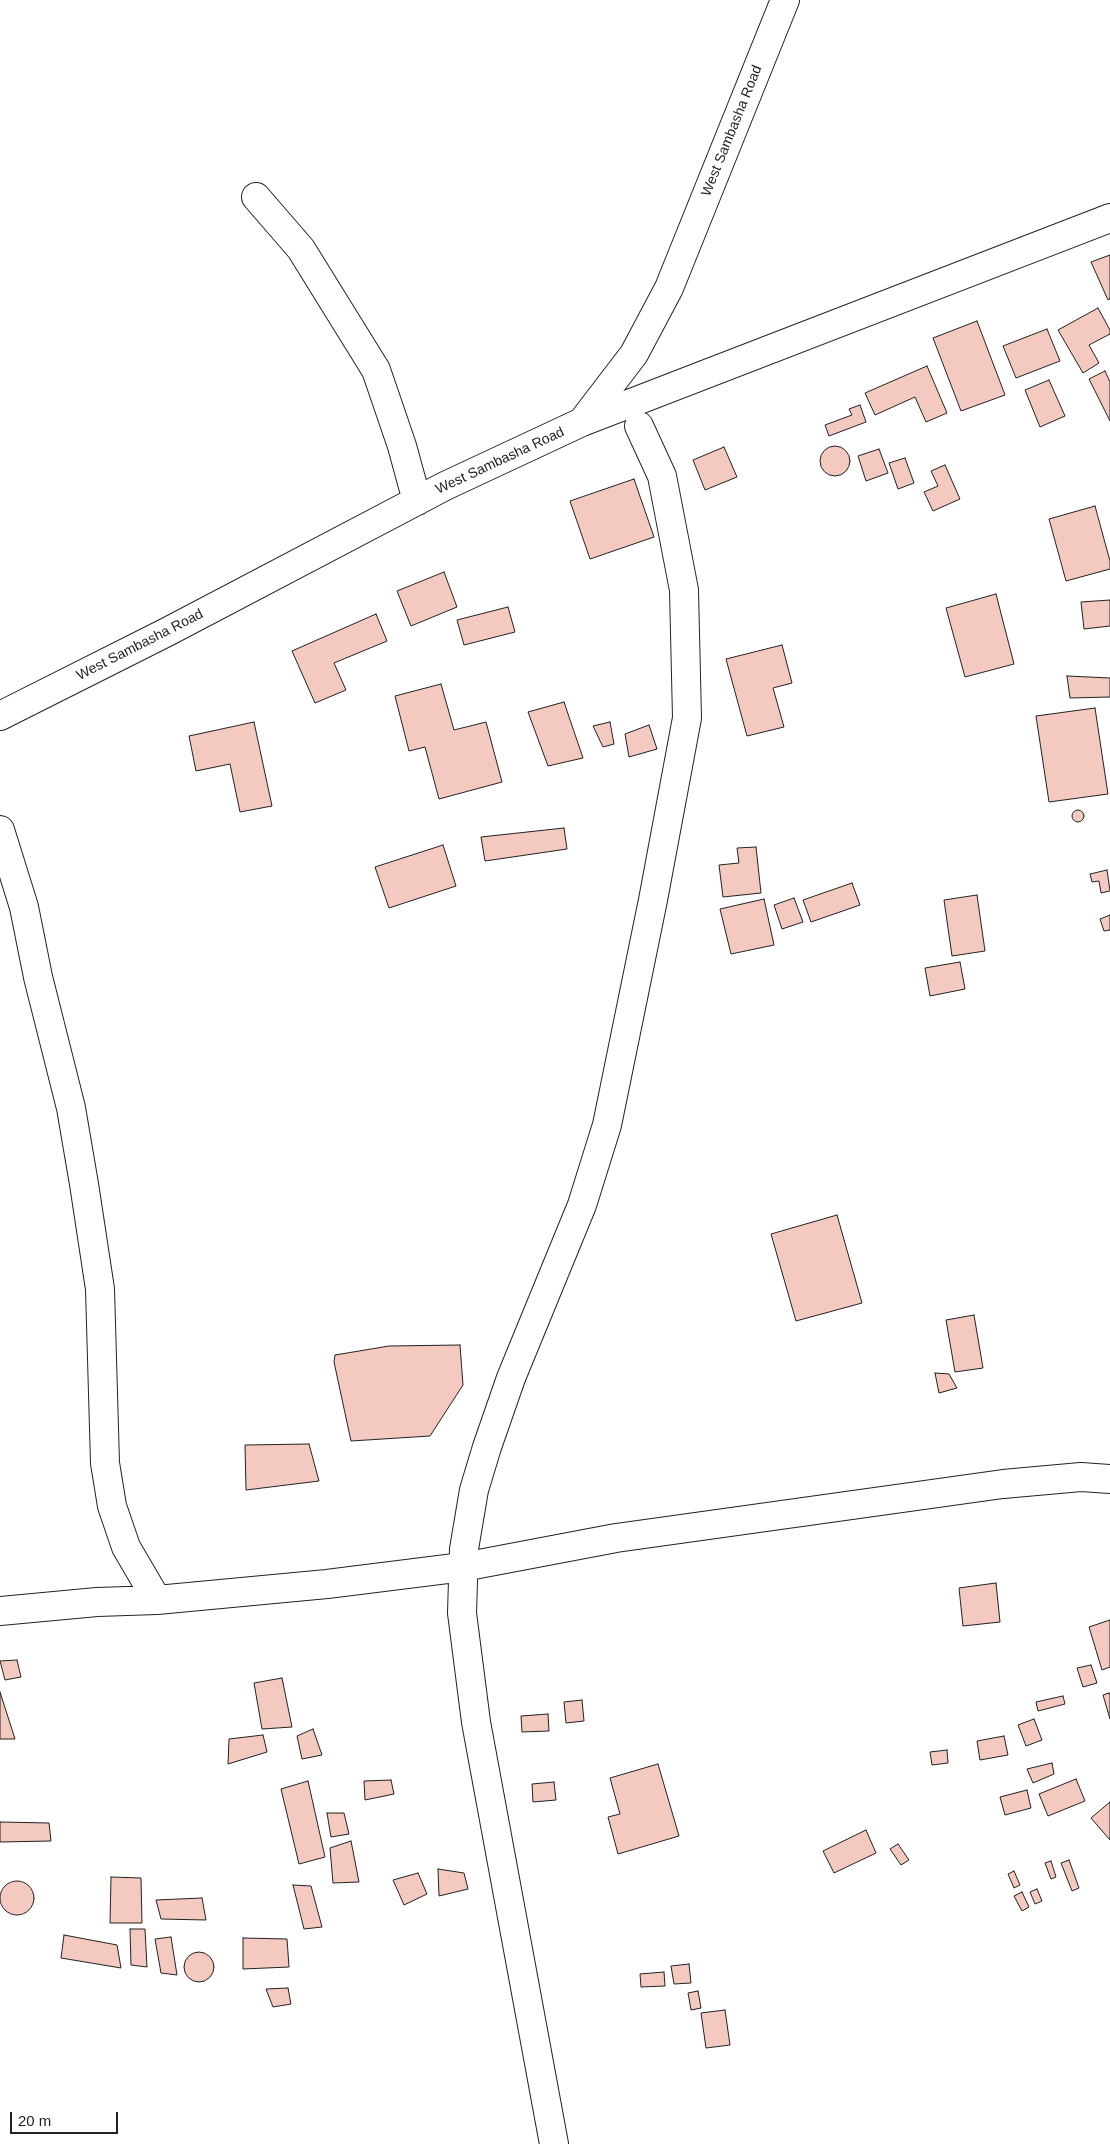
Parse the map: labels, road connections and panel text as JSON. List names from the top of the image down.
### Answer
{
  "streets": {
    "street": ["West Sambasha Road"]
  },
  "scale_bar": "20 m"
}
